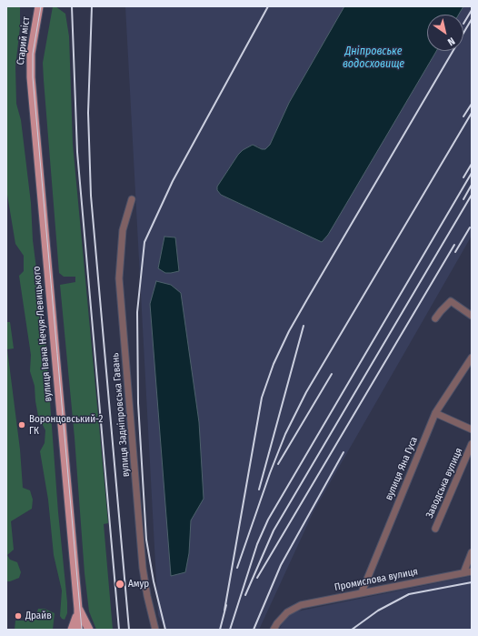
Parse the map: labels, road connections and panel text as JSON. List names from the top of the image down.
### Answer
{
  "streets": {
    "main road": ["Старий міст", "вулиця Івана Нечуя-Левицького"],
    "street": [
      "вулиця Задніпровська Гавань",
      "вулиця Яна Гуса",
      "Заводська вулиця",
      "Промислова вулиця"
    ]
  },
  "crossings": [
    ["Старий міст", "вулиця Івана Нечуя-Левицького"],
    ["вулиця Яна Гуса", "Промислова вулиця"]
  ],
  "water": ["Дніпровське водосховище"],
  "places": ["Воронцовський-2 ГК", "Амур", "Драйв"],
  "north": "bottom right"
}
